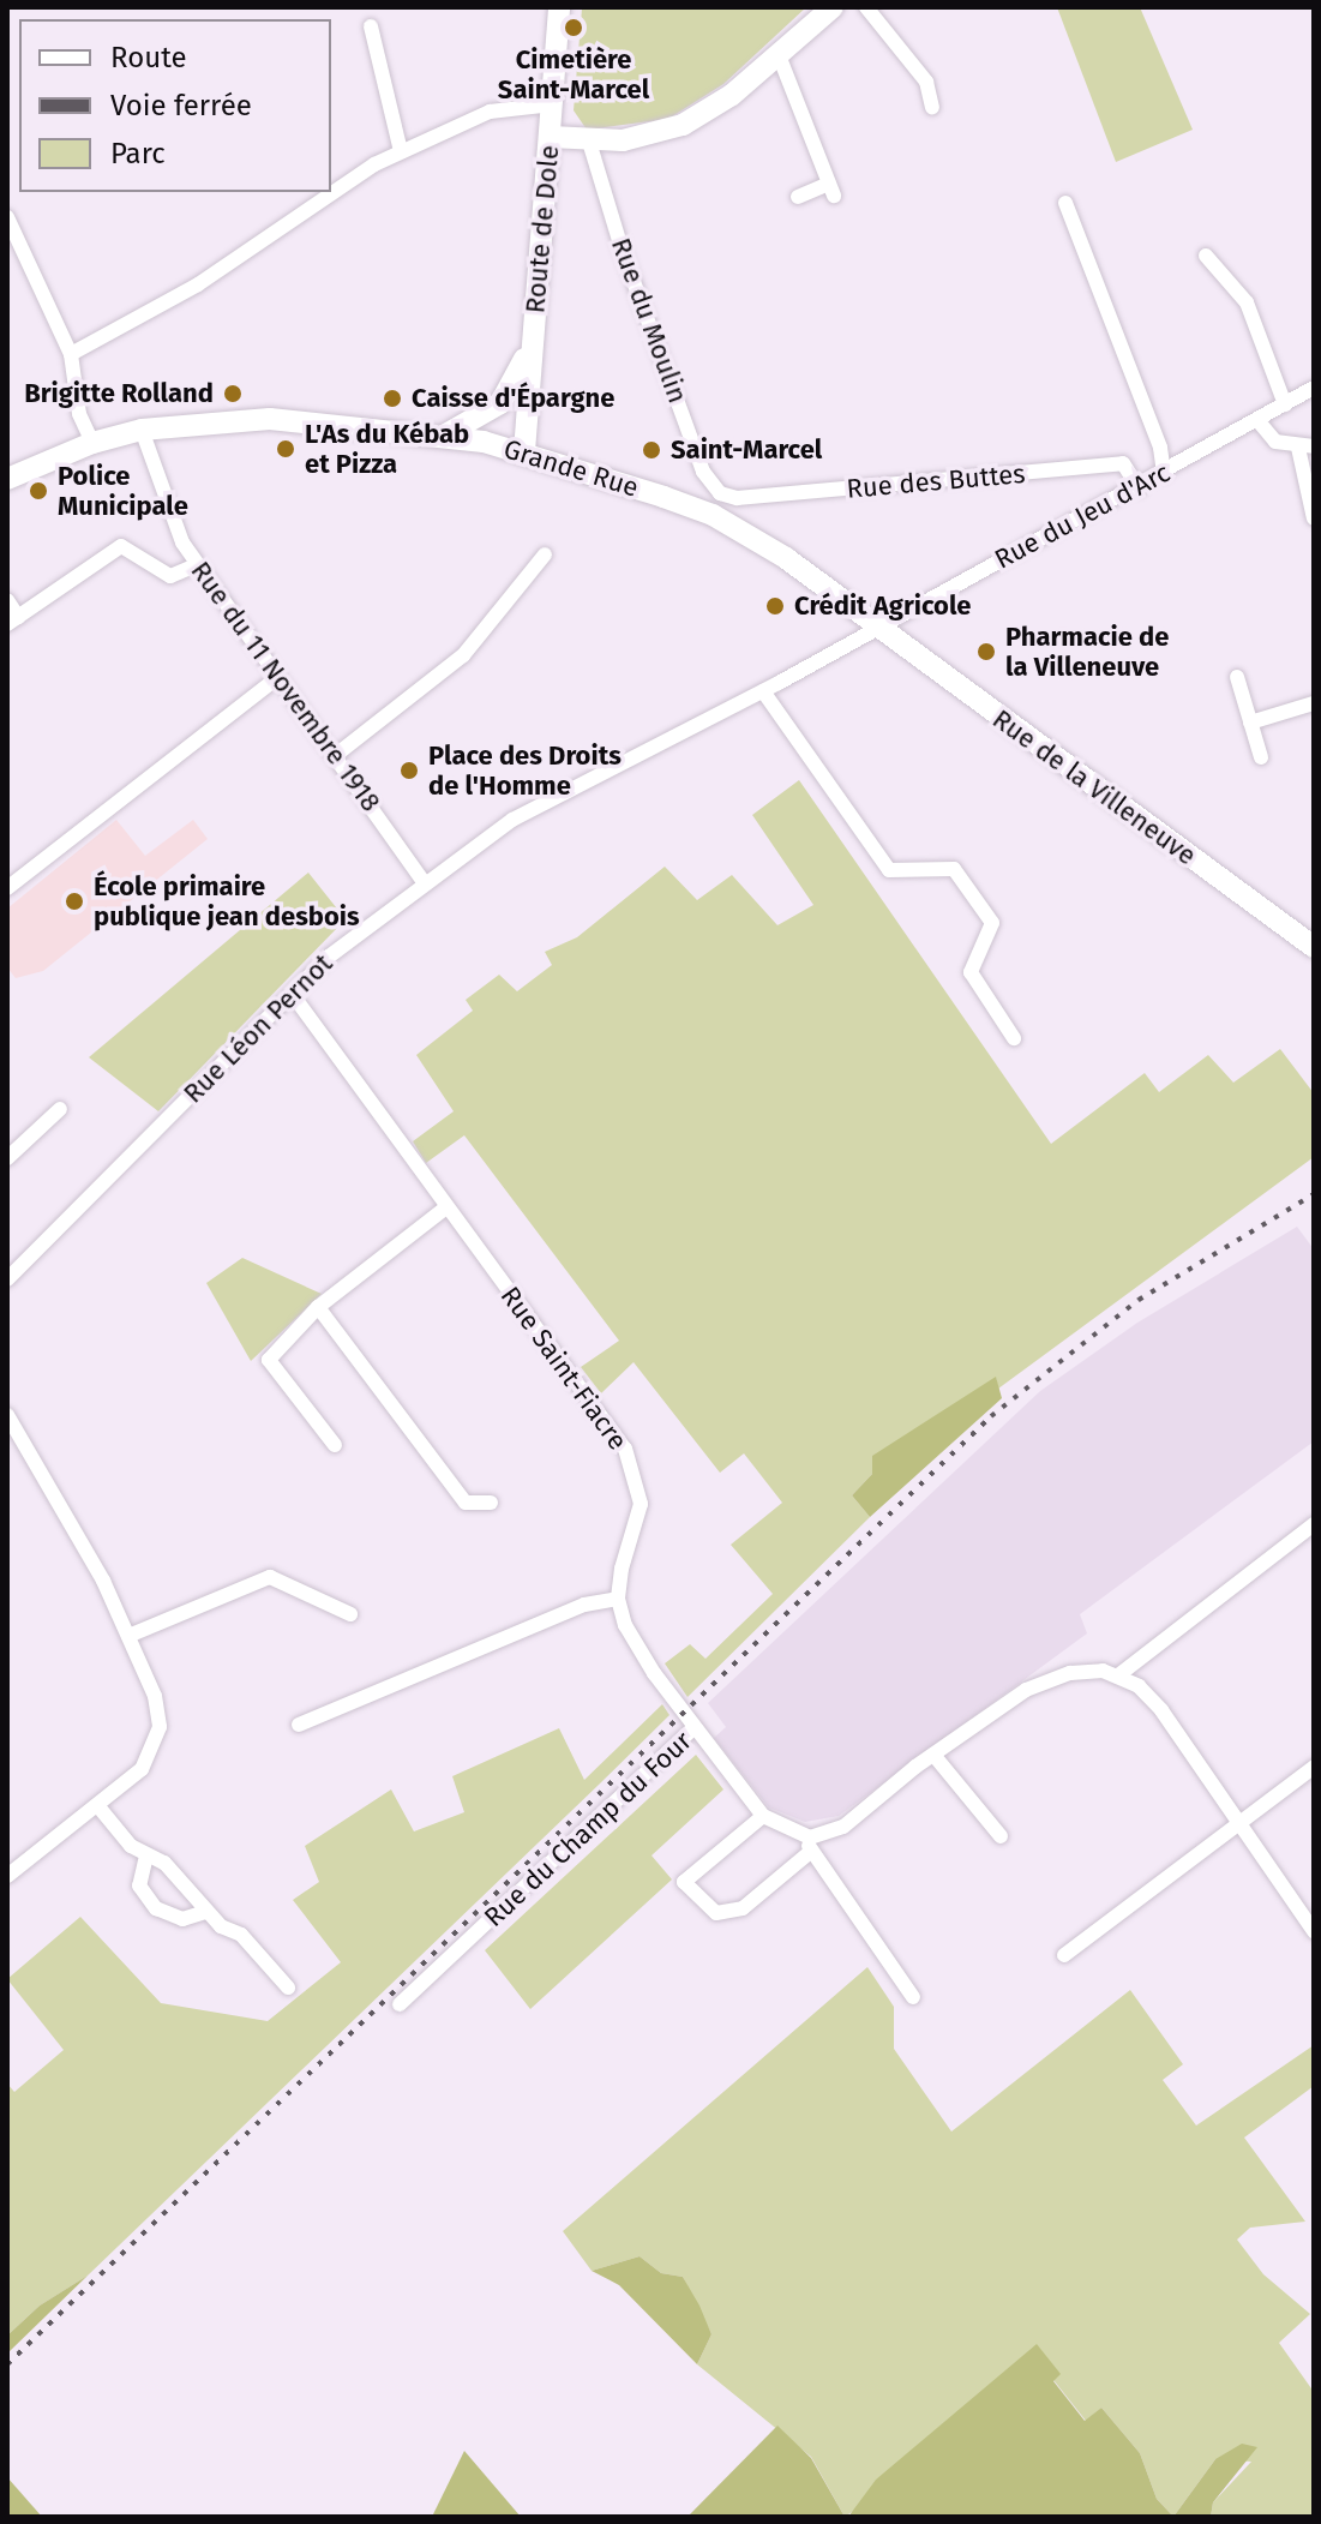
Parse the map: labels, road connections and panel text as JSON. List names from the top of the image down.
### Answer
{
  "streets": {
    "main road": ["Route de Dole", "Grande Rue", "Rue de la Villeneuve"],
    "street": [
      "Rue du Moulin",
      "Rue des Buttes",
      "Rue du Jeu d'Arc",
      "Rue du 11 Novembre 1918",
      "Rue Léon Pernot",
      "Rue Saint-Fiacre",
      "Rue du Champ du Four"
    ]
  },
  "crossings": [
    ["Route de Dole", "Grande Rue"],
    ["Rue du Moulin", "Rue des Buttes"],
    ["Grande Rue", "Rue du Jeu d'Arc"],
    ["Grande Rue", "Rue du 11 Novembre 1918"],
    ["Grande Rue", "Rue de la Villeneuve"],
    ["Grande Rue", "Rue Léon Pernot"],
    ["Rue des Buttes", "Rue du Jeu d'Arc"],
    ["Rue du Jeu d'Arc", "Rue de la Villeneuve"],
    ["Rue du Jeu d'Arc", "Rue Léon Pernot"],
    ["Rue du 11 Novembre 1918", "Rue Léon Pernot"],
    ["Rue de la Villeneuve", "Rue Léon Pernot"],
    ["Rue Léon Pernot", "Rue Saint-Fiacre"]
  ],
  "places": [
    "Cimetière Saint-Marcel",
    "Brigitte Rolland",
    "Caisse d'Épargne",
    "L'As du Kébab et Pizza",
    "Saint-Marcel",
    "Police Municipale",
    "Crédit Agricole",
    "Pharmacie de la Villeneuve",
    "Place des Droits de l'Homme",
    "École primaire publique jean desbois"
  ],
  "legend": ["Route", "Voie ferrée", "Parc"]
}
